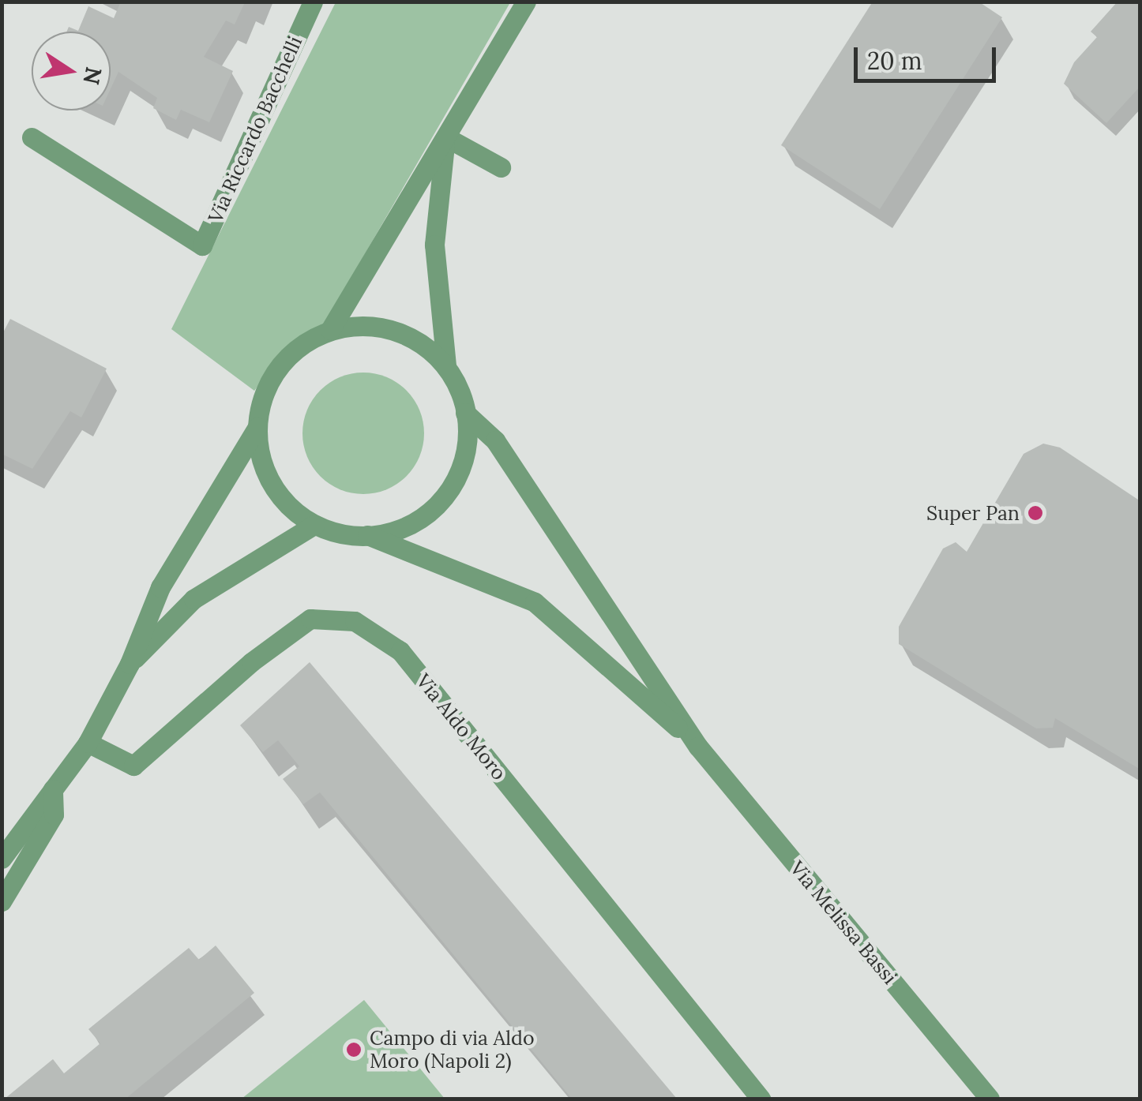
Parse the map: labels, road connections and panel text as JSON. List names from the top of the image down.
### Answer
{
  "streets": {
    "street": ["Via Riccardo Bacchelli", "Via Aldo Moro", "Via Melissa Bassi"]
  },
  "places": ["Super Pan", "Campo di via Aldo Moro (Napoli 2)"],
  "scale_bar": "20 m",
  "north": "right"
}
